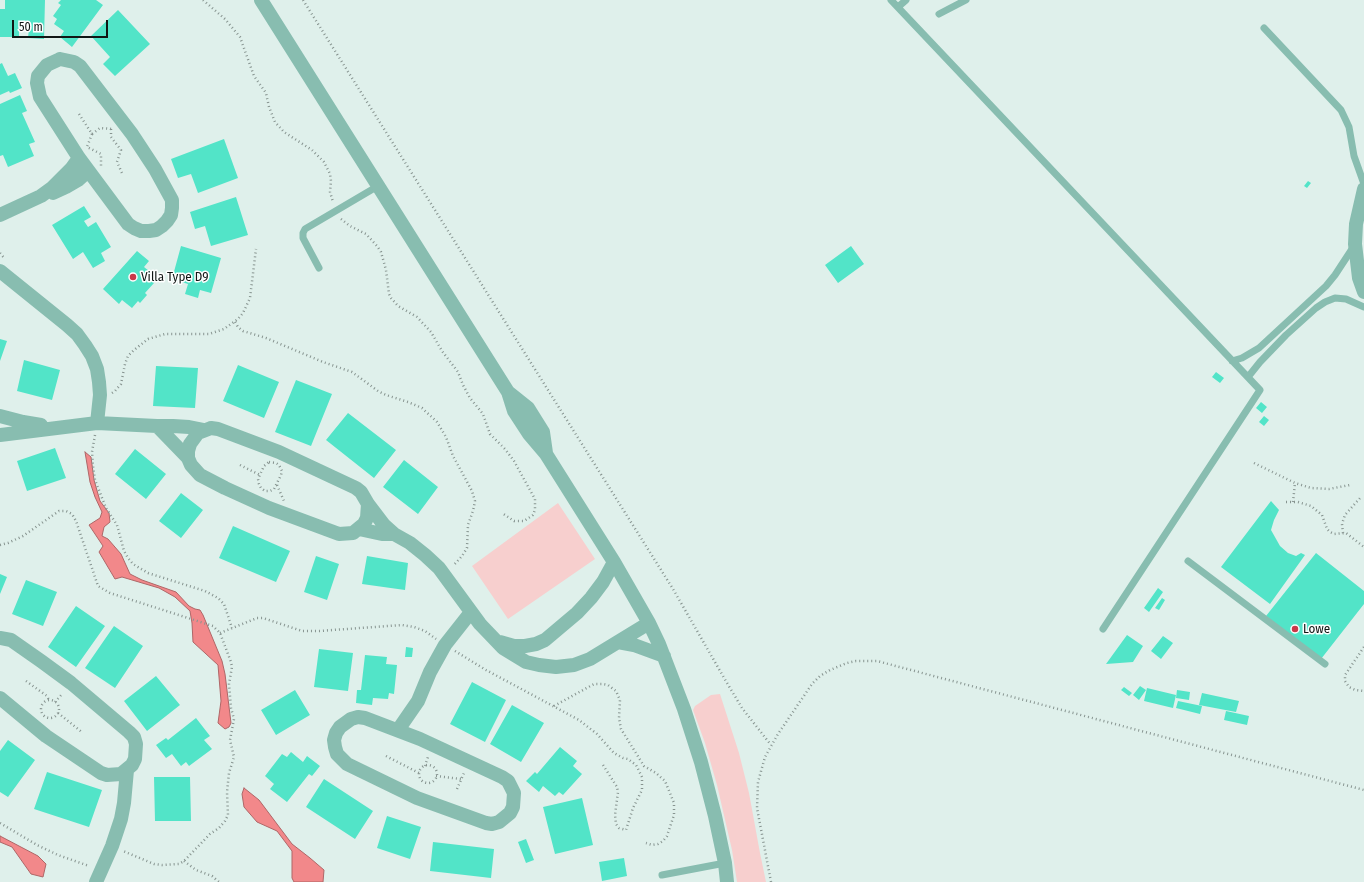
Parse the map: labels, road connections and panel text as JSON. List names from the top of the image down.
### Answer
{
  "places": ["Villa Type D9", "Lowe"],
  "scale_bar": "50 m"
}
